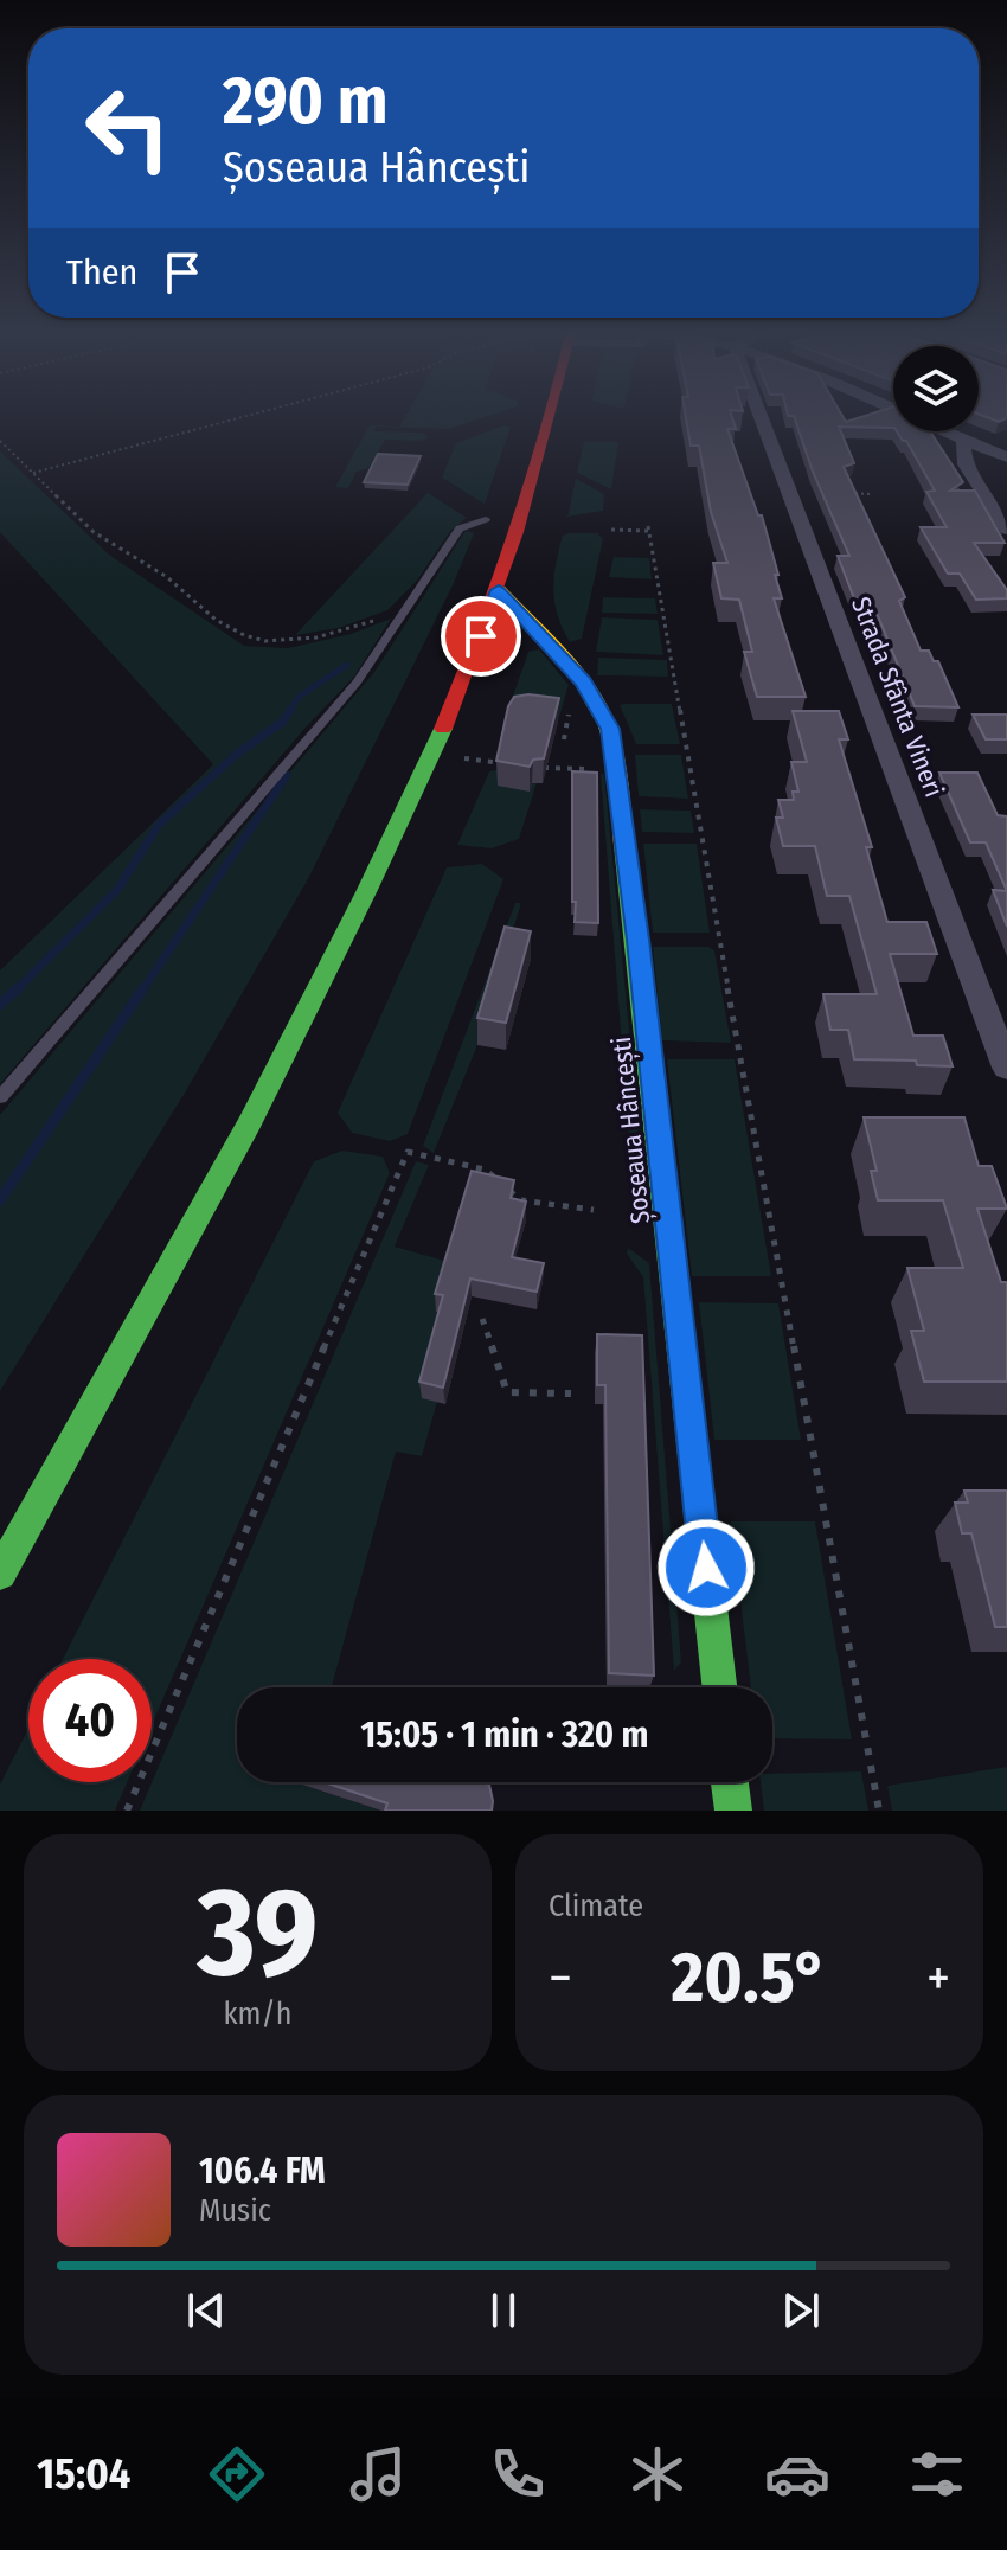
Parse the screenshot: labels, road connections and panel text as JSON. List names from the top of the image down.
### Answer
{
  "streets": {
    "main road": ["Șoseaua Hâncești"],
    "street": ["Strada Sfânta Vineri"]
  },
  "page": {
    "turn": ["290 m", "Șoseaua Hâncești"],
    "then": "Then",
    "limit": "40",
    "trip": "15:05 · 1 min · 320 m",
    "tile": [
      ["39", "km/h"],
      "Climate"
    ],
    "heat": ["−", "20.5°", "+"],
    "song": ["106.4 FM", "Music"],
    "tabs": "15:04"
  }
}
